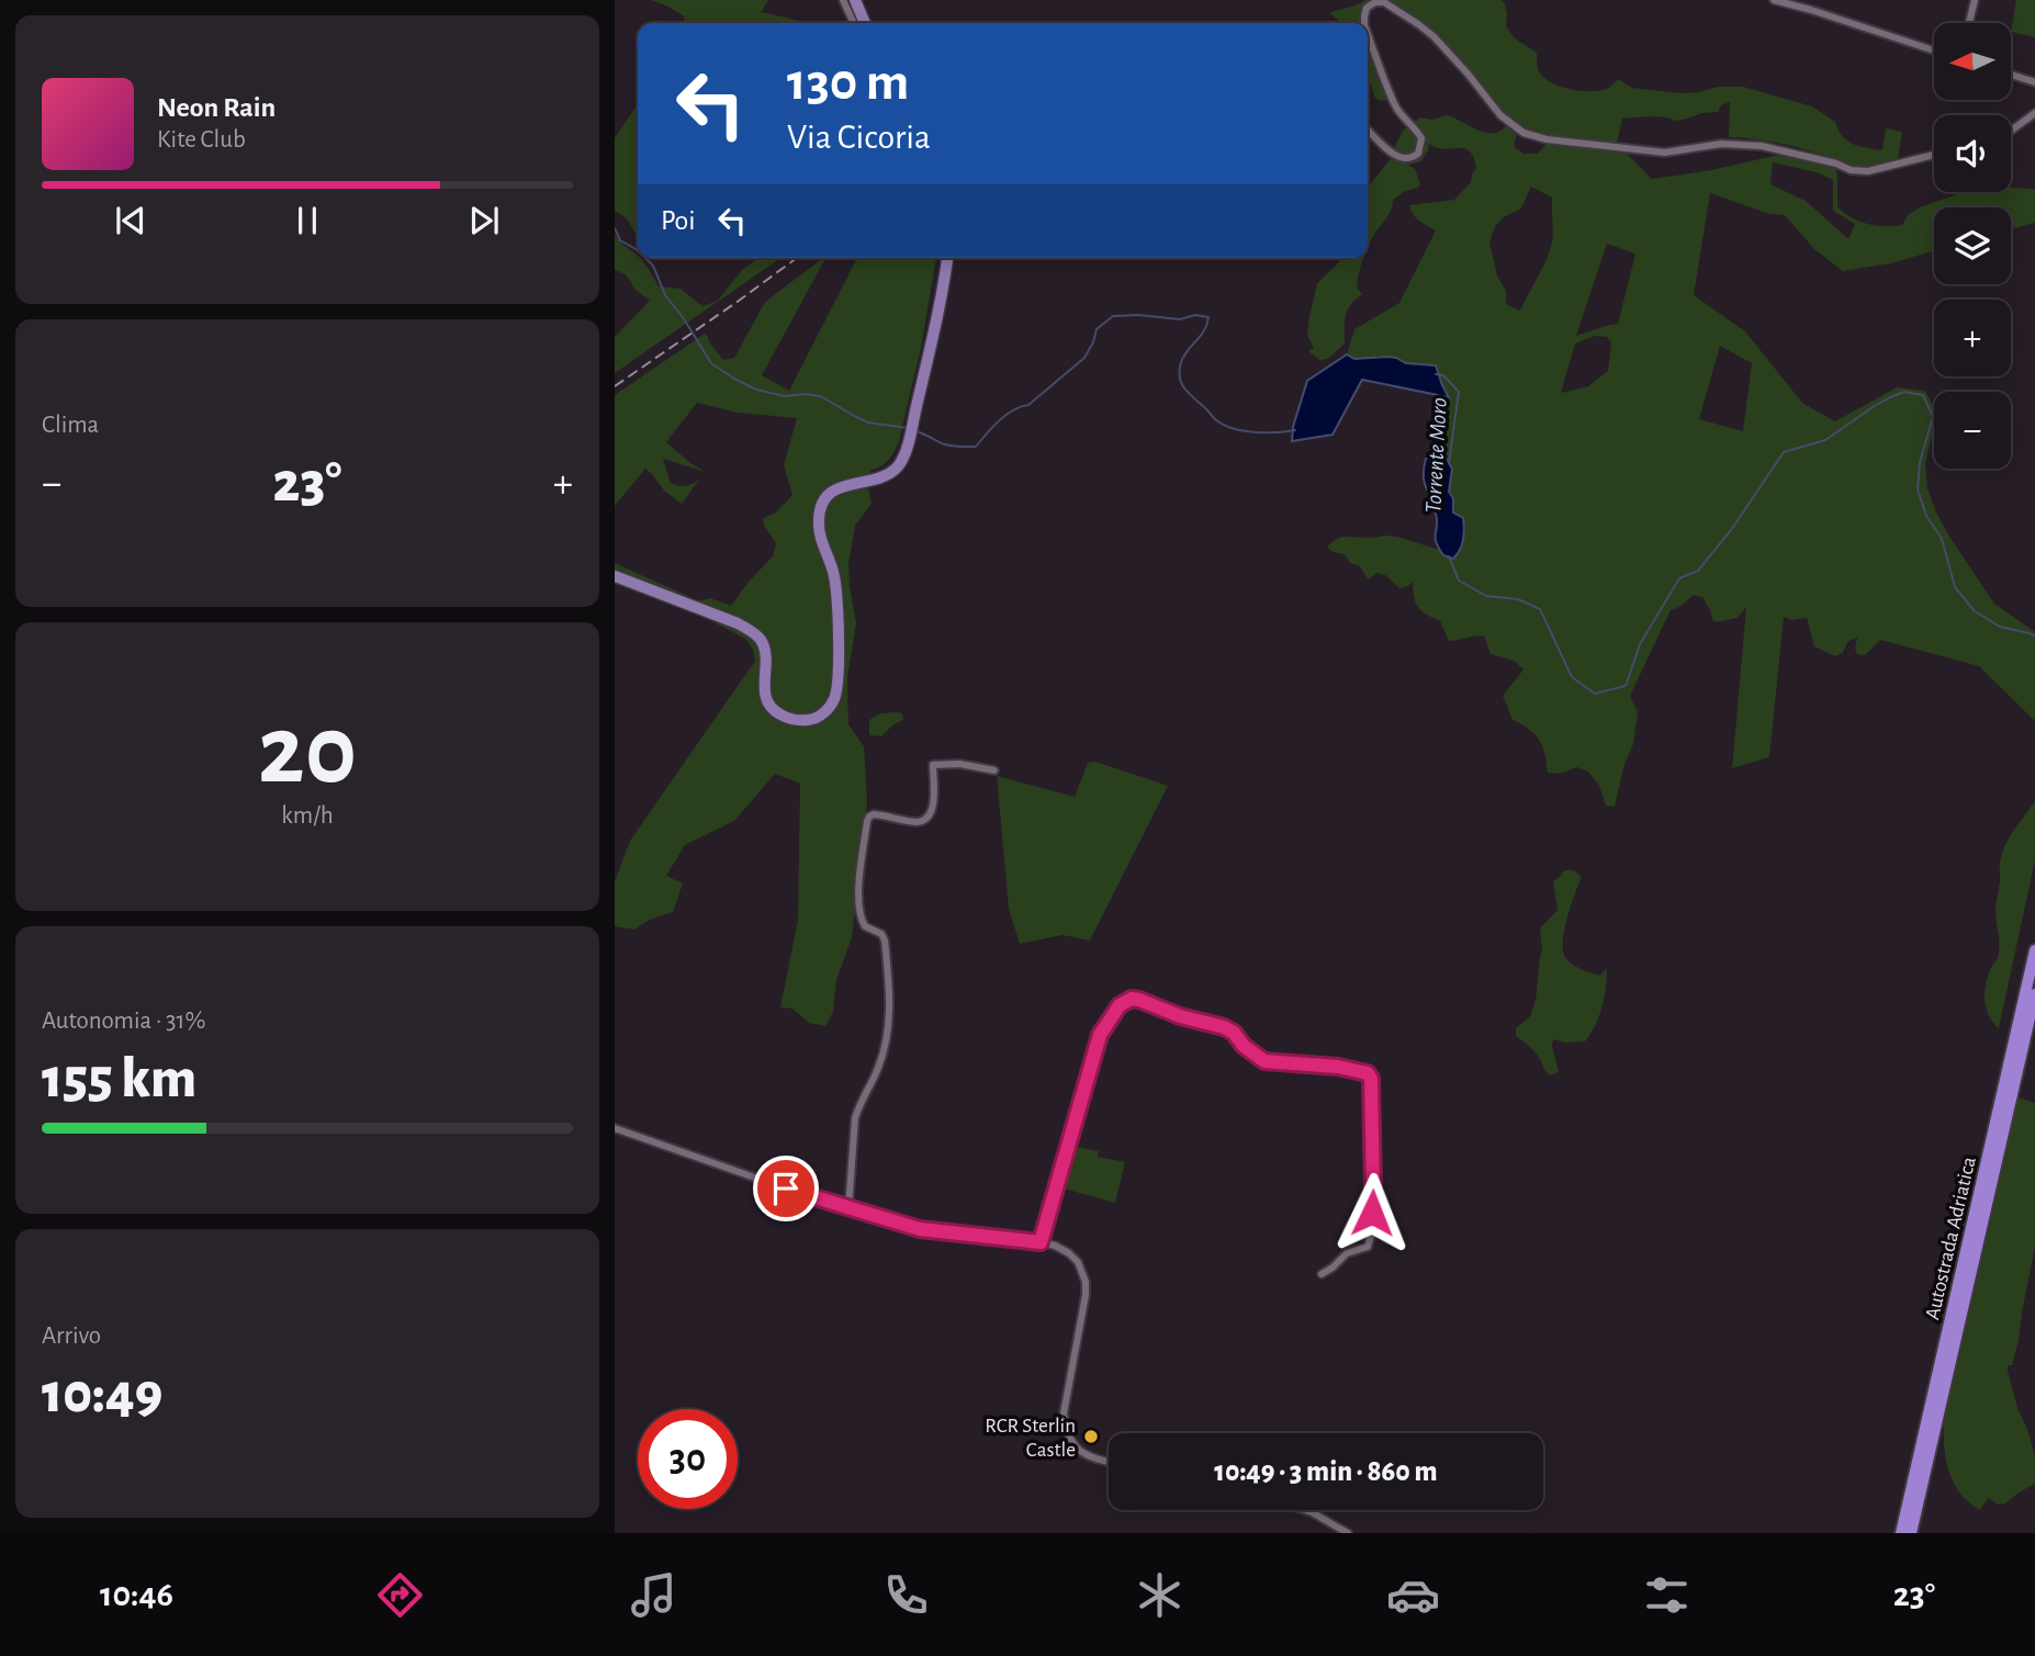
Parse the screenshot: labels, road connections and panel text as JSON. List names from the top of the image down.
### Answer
{
  "streets": {
    "highway": ["Autostrada Adriatica"]
  },
  "water": ["Torrente Moro"],
  "places": ["RCR Sterlin Castle"],
  "north": "left",
  "page": {
    "map_buttons": ["+", "−"],
    "turn": ["130 m", "Via Cicoria"],
    "song": ["Neon Rain", "Kite Club"],
    "then": "Poi",
    "tile": [
      "Clima",
      ["20", "km/h"],
      ["Autonomia · 31%", "155 km"],
      ["Arrivo", "10:49"]
    ],
    "heat": ["−", "23°", "+"],
    "limit": "30",
    "trip": "10:49 · 3 min · 860 m",
    "tabs": ["10:46", "23°"]
  }
}
